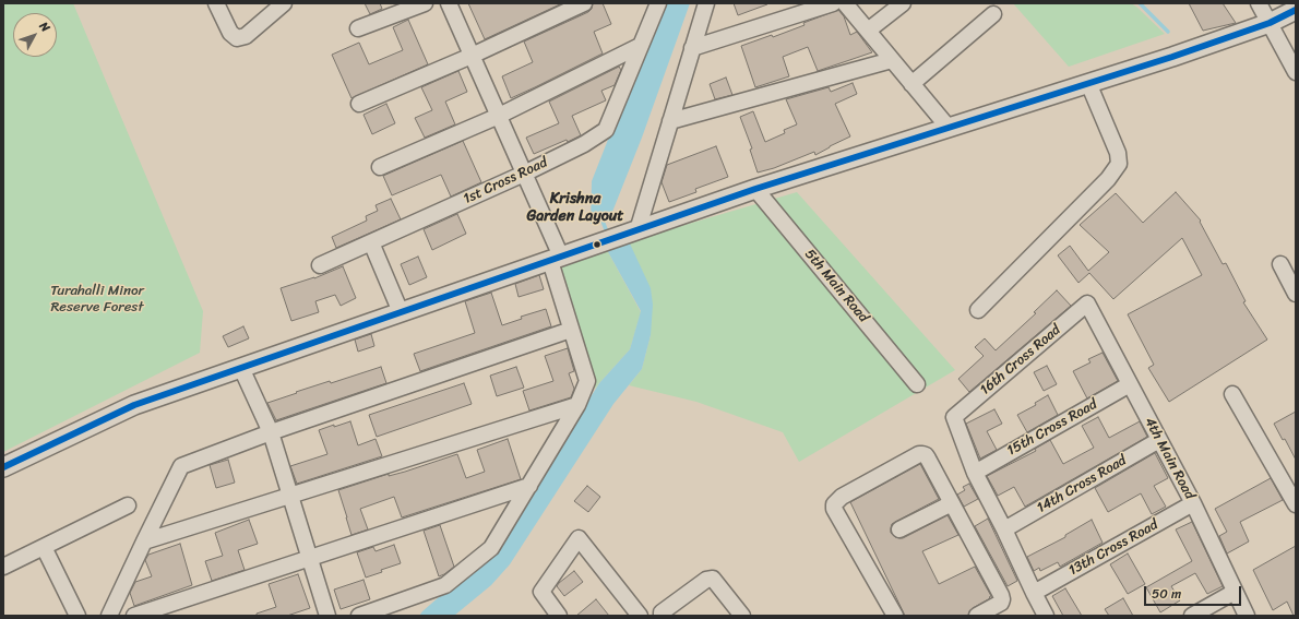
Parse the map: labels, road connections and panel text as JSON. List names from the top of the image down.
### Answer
{
  "streets": {
    "street": [
      "1st Cross Road",
      "5th Main Road",
      "16th Cross Road",
      "15th Cross Road",
      "4th Main Road",
      "14th Cross Road",
      "13th Cross Road"
    ]
  },
  "crossings": [
    ["16th Cross Road", "15th Cross Road"],
    ["16th Cross Road", "4th Main Road"],
    ["15th Cross Road", "4th Main Road"],
    ["4th Main Road", "14th Cross Road"],
    ["4th Main Road", "13th Cross Road"]
  ],
  "districts": ["Krishna Garden Layout"],
  "parks": ["Turahalli Minor Reserve Forest"],
  "scale_bar": "50 m",
  "north": "top right"
}
